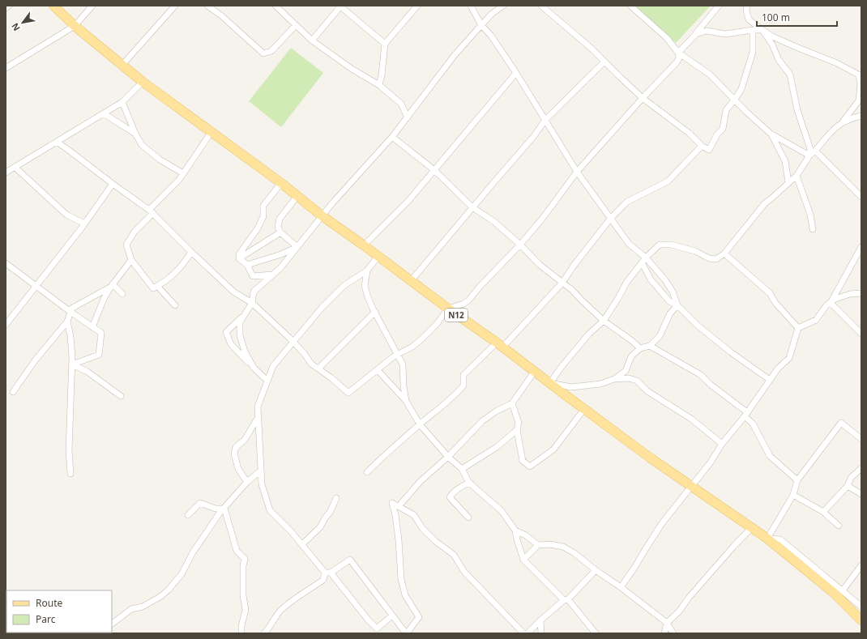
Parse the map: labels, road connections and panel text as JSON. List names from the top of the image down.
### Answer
{
  "streets": {
    "main road": ["N12"]
  },
  "legend": ["Route", "Parc"],
  "scale_bar": "100 m",
  "north": "bottom left"
}
